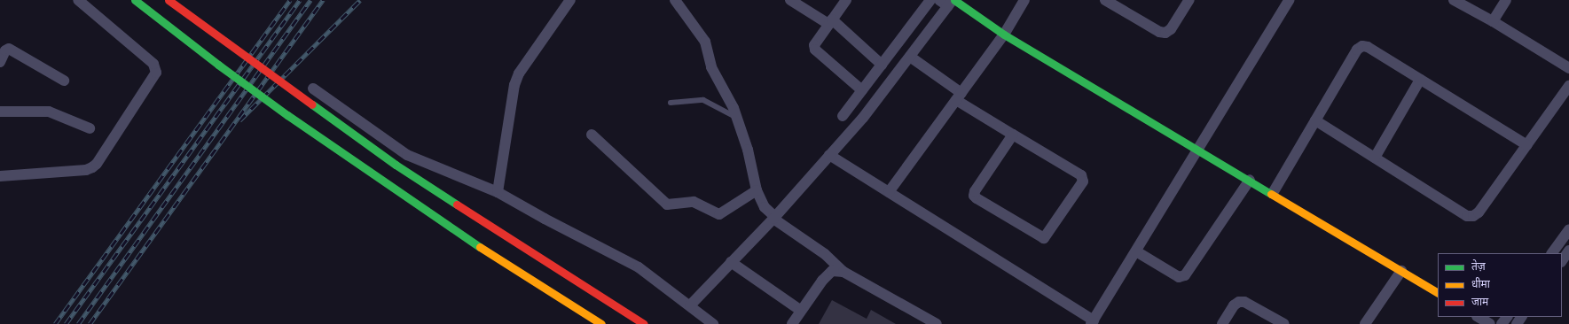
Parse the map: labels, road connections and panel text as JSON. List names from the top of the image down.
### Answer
{
  "legend": ["तेज़", "धीमा", "जाम"]
}
